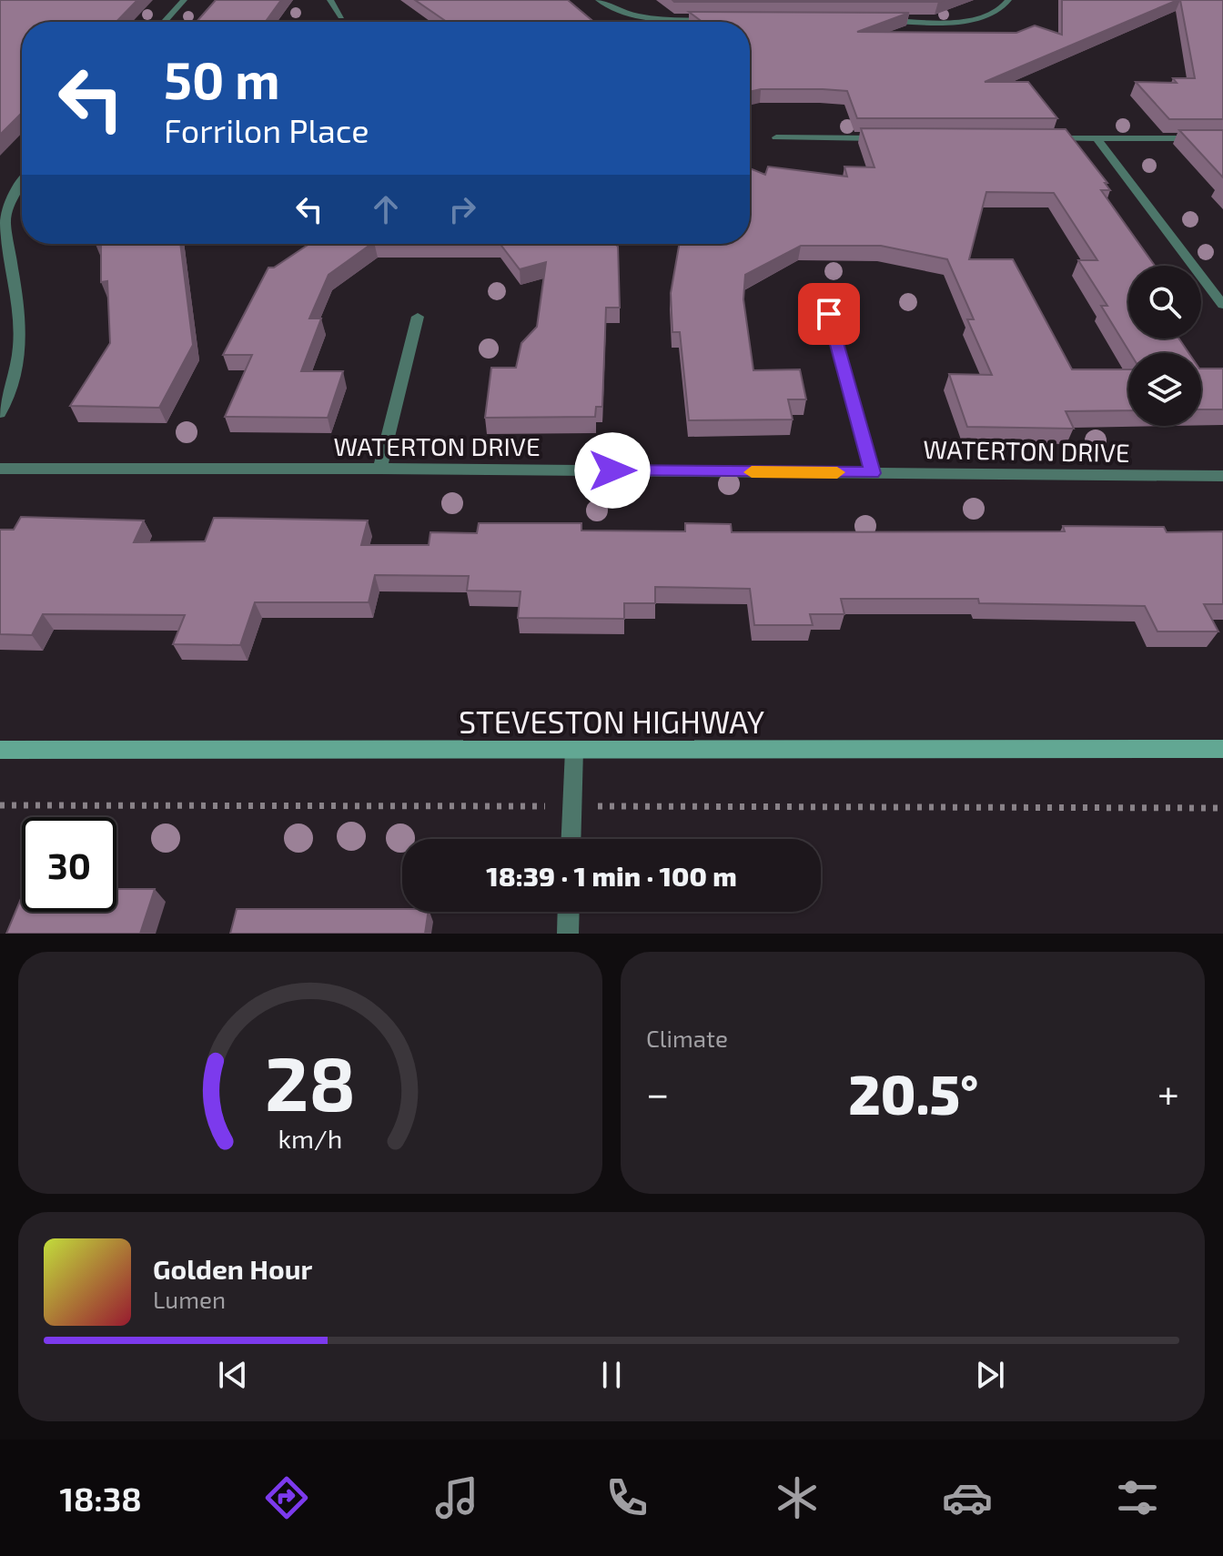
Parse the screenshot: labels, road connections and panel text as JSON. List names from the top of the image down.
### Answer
{
  "streets": {
    "main road": ["STEVESTON HIGHWAY"],
    "street": ["WATERTON DRIVE"]
  },
  "page": {
    "turn": ["50 m", "Forrilon Place"],
    "limit": "30",
    "trip": "18:39 · 1 min · 100 m",
    "tile": "Climate",
    "heat": ["−", "20.5°", "+"],
    "song": ["Golden Hour", "Lumen"],
    "tabs": "18:38",
    "gauge": ["28", "km/h"]
  }
}
